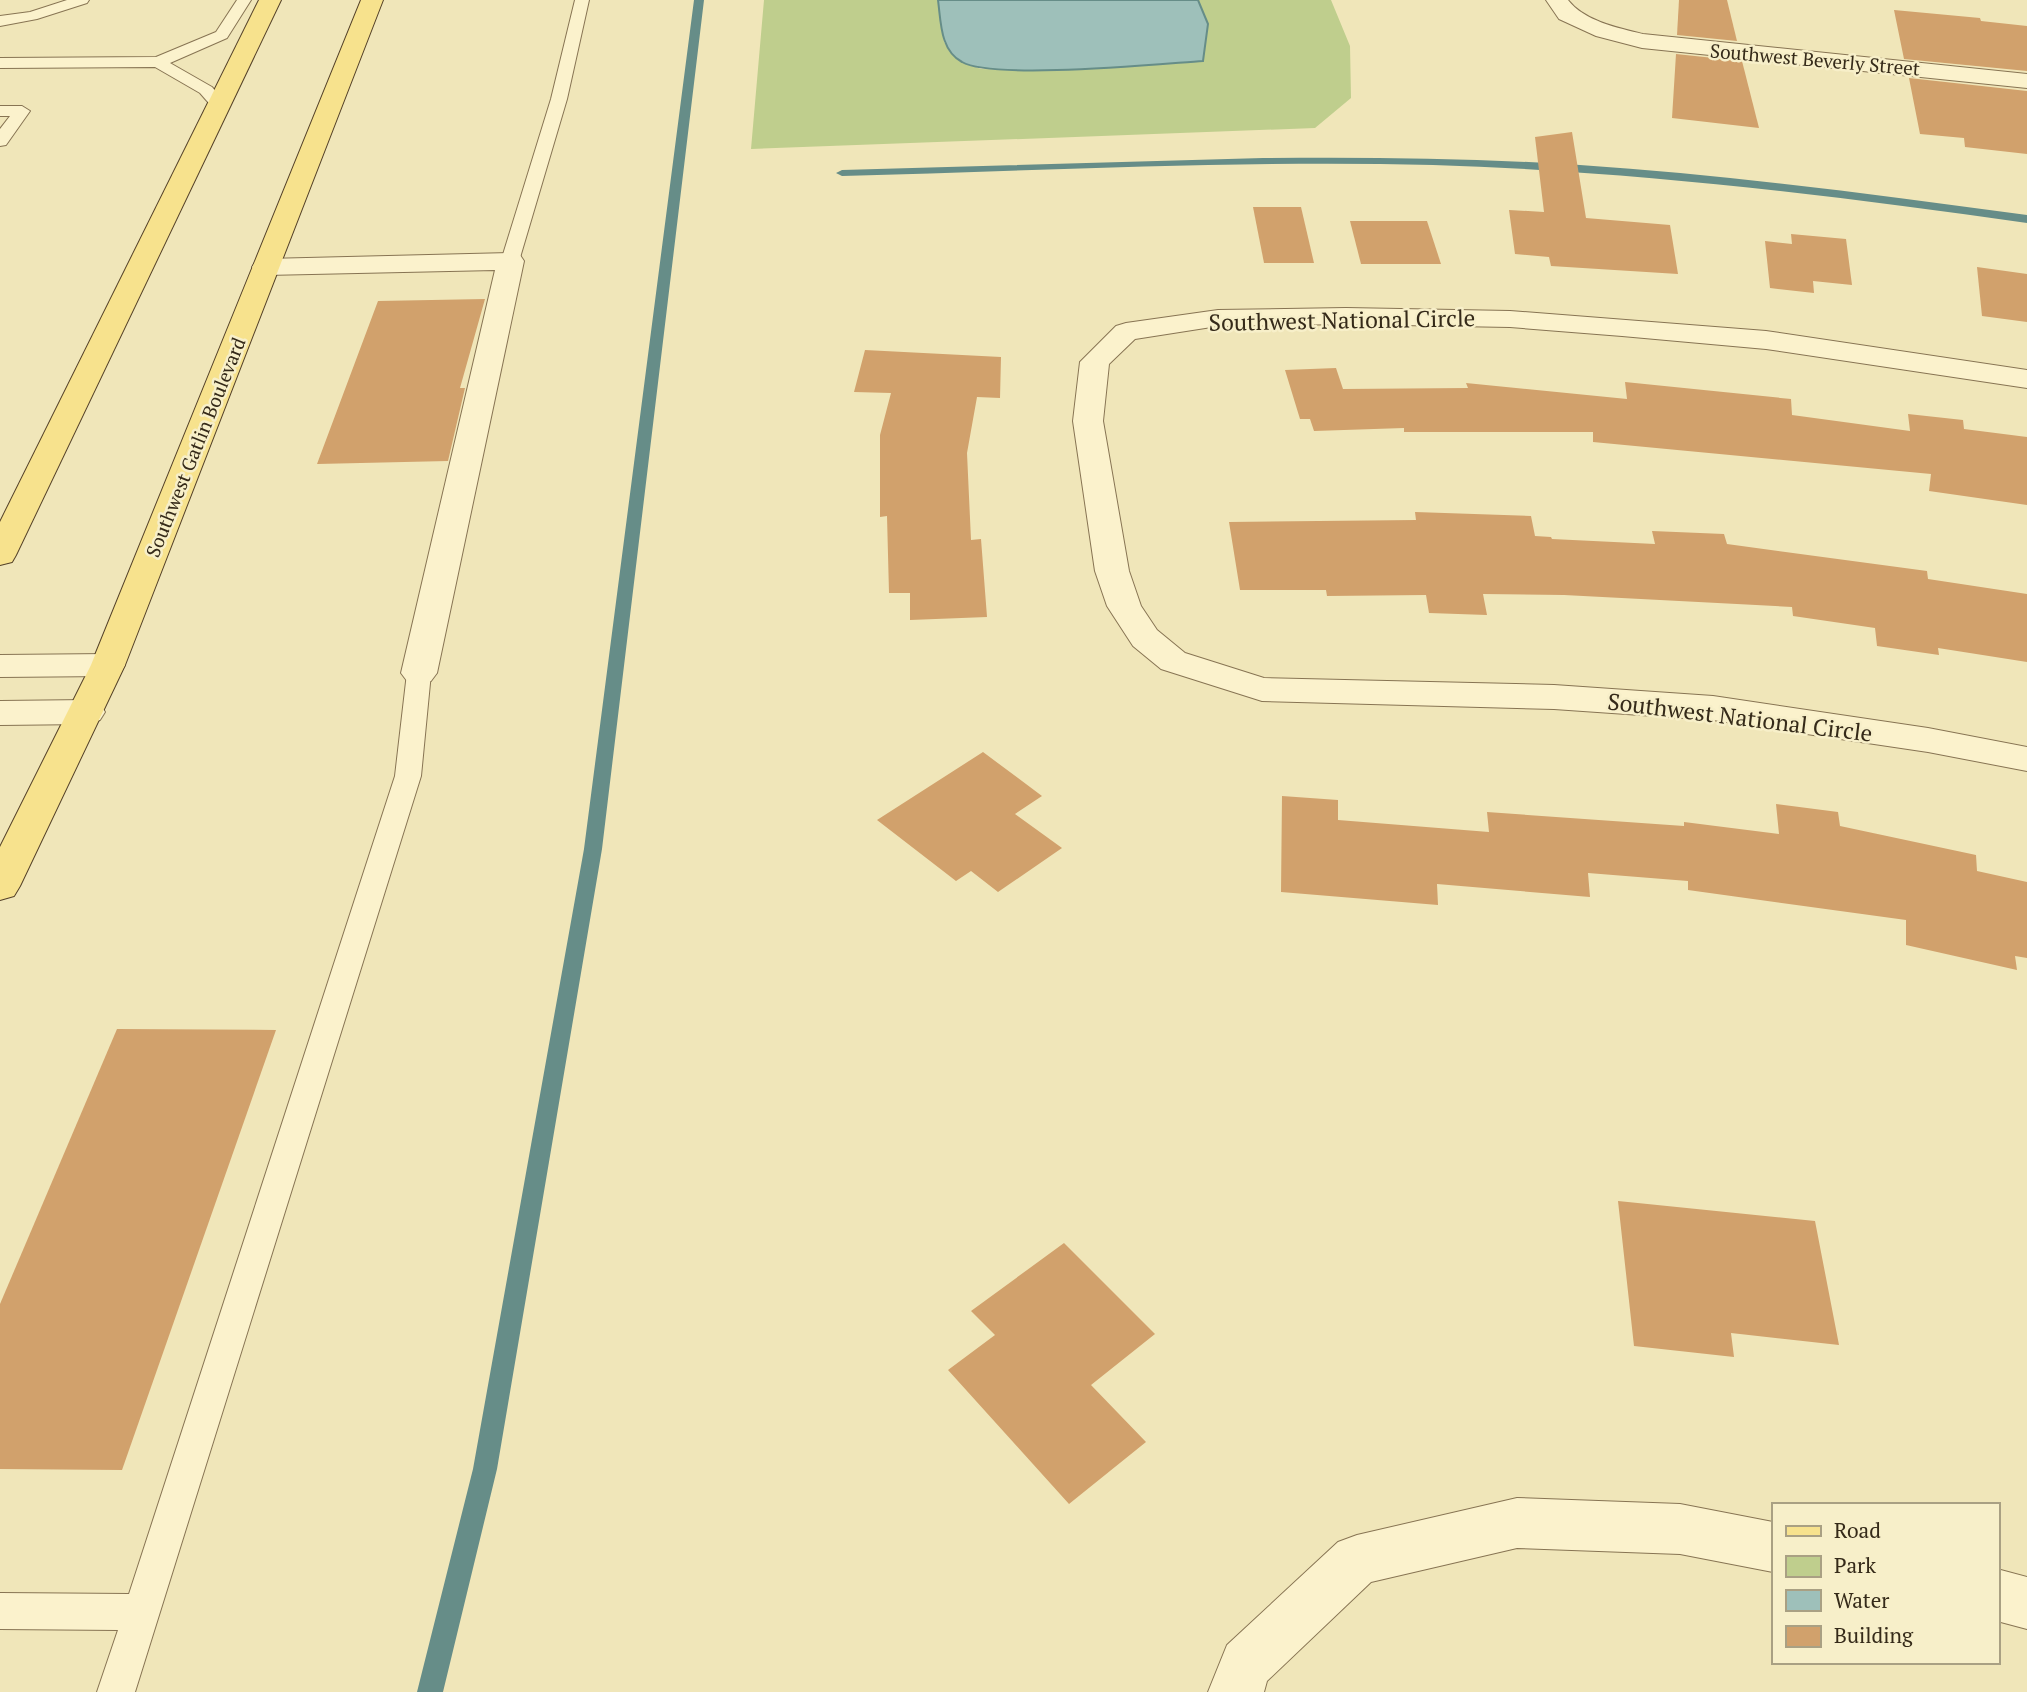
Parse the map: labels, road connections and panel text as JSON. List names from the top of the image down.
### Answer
{
  "streets": {
    "main road": ["Southwest Gatlin Boulevard"],
    "street": ["Southwest Beverly Street", "Southwest National Circle"]
  },
  "legend": [
    "Road",
    "Park",
    "Water",
    "Building"
  ]
}
